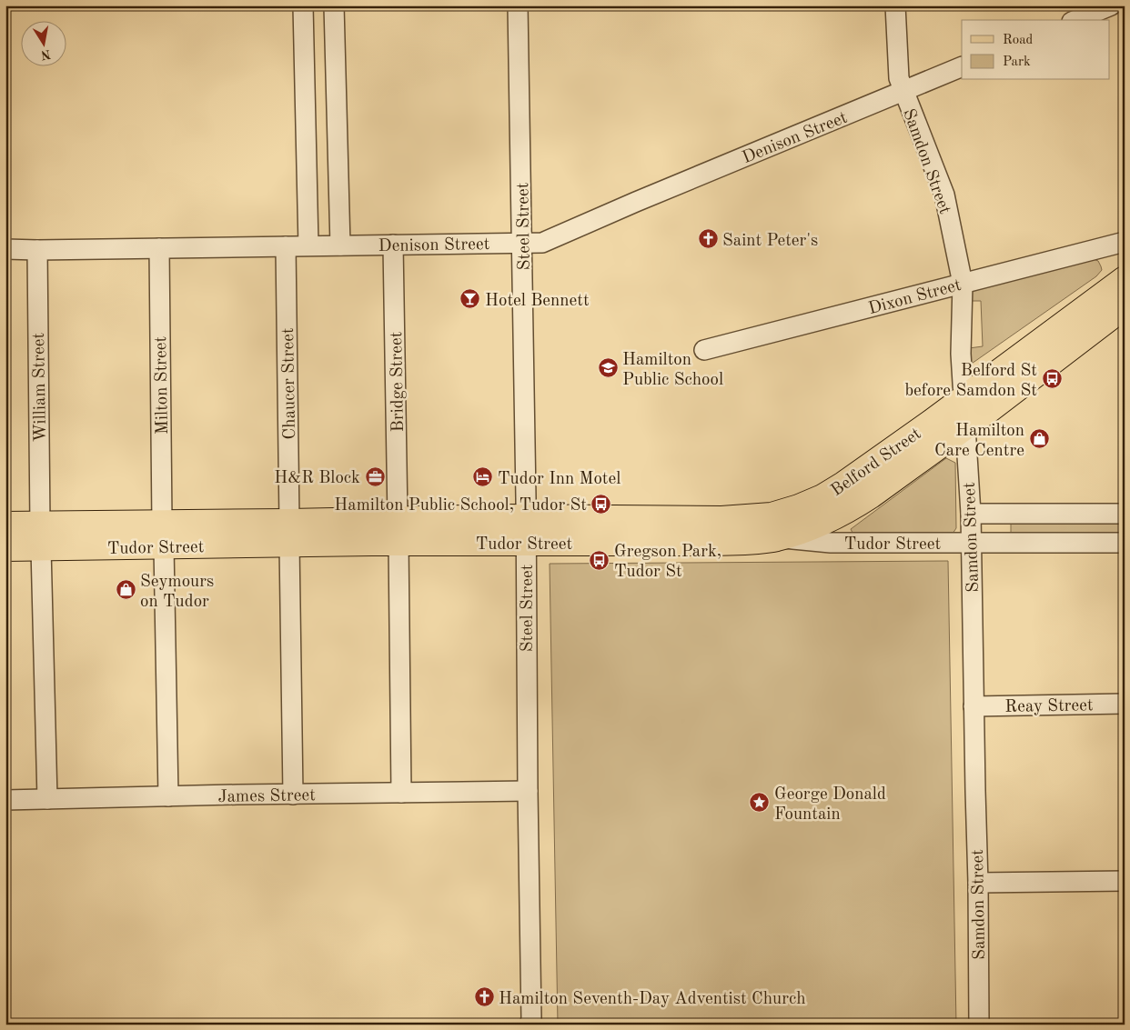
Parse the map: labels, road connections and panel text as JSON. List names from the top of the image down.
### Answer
{
  "streets": {
    "main road": ["Belford Street", "Tudor Street"],
    "street": [
      "Denison Street",
      "Samdon Street",
      "Steel Street",
      "Dixon Street",
      "Bridge Street",
      "Chaucer Street",
      "Milton Street",
      "William Street",
      "Reay Street",
      "James Street"
    ]
  },
  "crossings": [
    ["Denison Street", "Samdon Street"],
    ["Denison Street", "Steel Street"],
    ["Denison Street", "Bridge Street"],
    ["Denison Street", "Chaucer Street"],
    ["Denison Street", "Milton Street"],
    ["Denison Street", "William Street"],
    ["Samdon Street", "Dixon Street"],
    ["Samdon Street", "Belford Street"],
    ["Samdon Street", "Tudor Street"],
    ["Samdon Street", "Reay Street"],
    ["Steel Street", "Tudor Street"],
    ["Steel Street", "James Street"],
    ["Bridge Street", "Tudor Street"],
    ["Bridge Street", "James Street"],
    ["Chaucer Street", "Tudor Street"],
    ["Chaucer Street", "James Street"],
    ["Milton Street", "Tudor Street"],
    ["Milton Street", "James Street"],
    ["William Street", "Tudor Street"],
    ["William Street", "James Street"],
    ["Belford Street", "Tudor Street"]
  ],
  "places": {
    "church": ["Saint Peter's", "Hamilton Seventh-Day Adventist Church"],
    "bar": ["Hotel Bennett"],
    "school or university": ["Hamilton Public School"],
    "bus stop": ["Belford St before Samdon St", "Hamilton Public School, Tudor St", "Gregson Park, Tudor St"],
    "shop": ["Hamilton Care Centre", "Seymours on Tudor"],
    "office": ["H&R Block"],
    "hotel": ["Tudor Inn Motel"],
    "place": ["George Donald Fountain"]
  },
  "legend": ["Road", "Park"],
  "north": "bottom"
}
